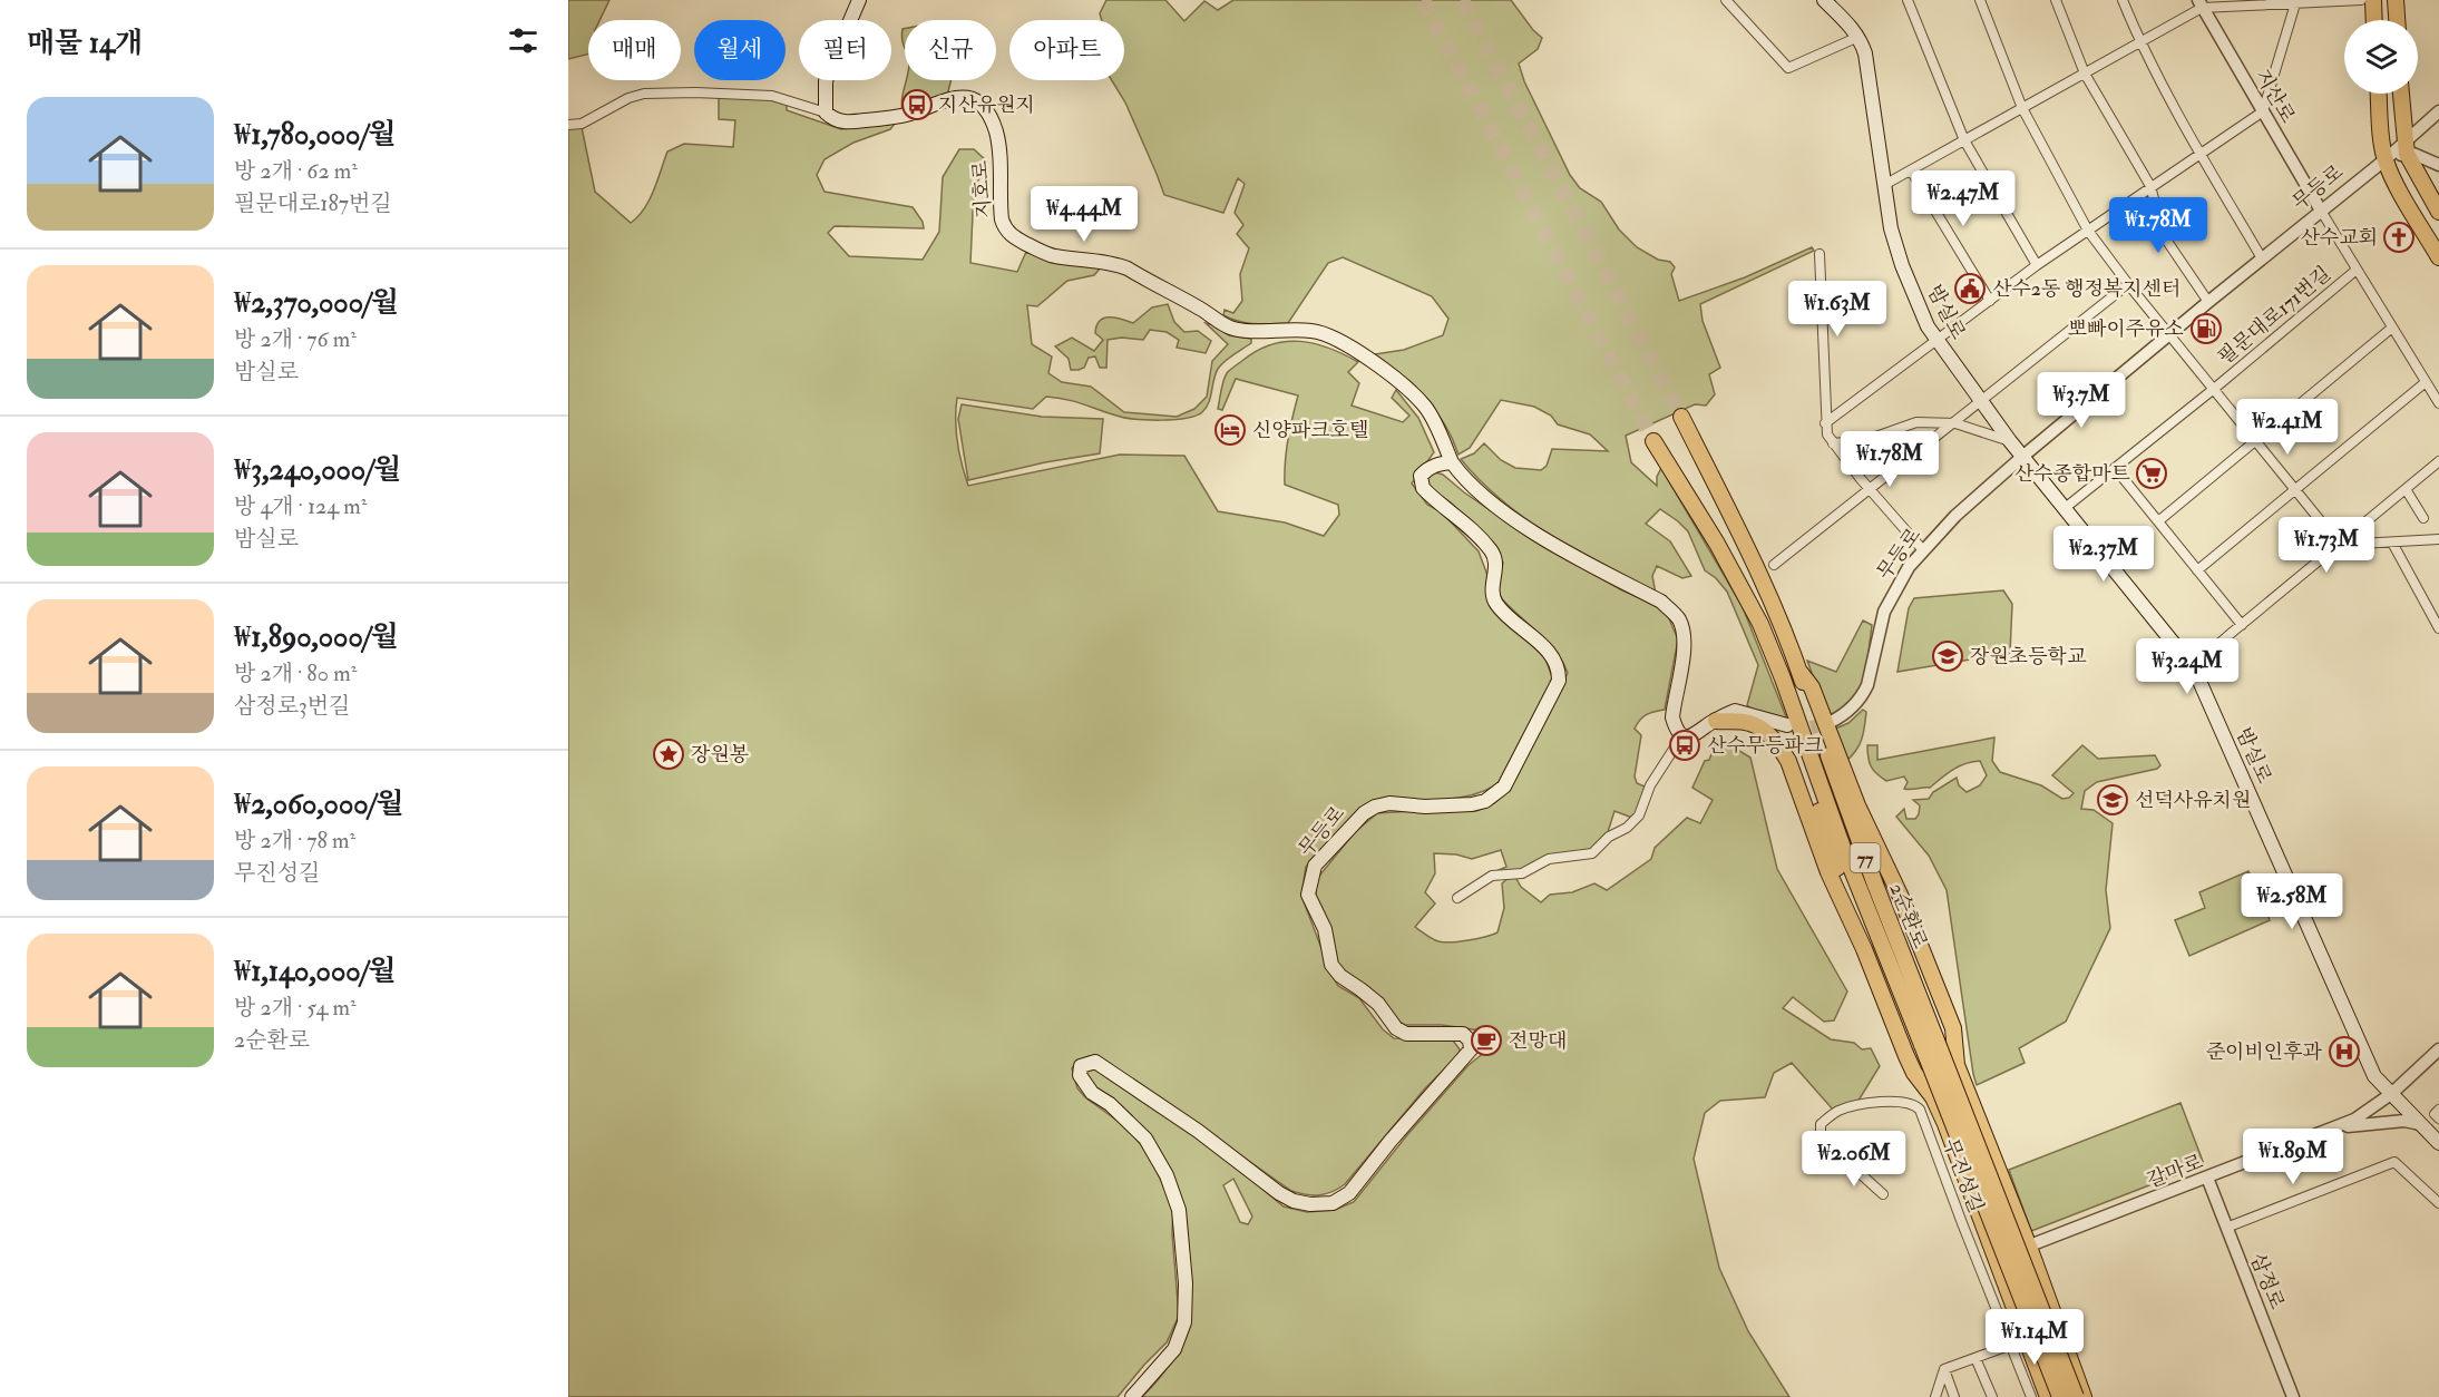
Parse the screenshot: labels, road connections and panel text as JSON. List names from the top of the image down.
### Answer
{
  "streets": {
    "main road": [
      "무등로",
      "지호로",
      "밤실로",
      "77",
      "2순환로"
    ],
    "street": [
      "지산로",
      "필문대로171번길",
      "갈마로",
      "무진성길",
      "삼정로"
    ]
  },
  "crossings": [
    ["지산로", "무등로"],
    ["무등로", "지호로"],
    ["무등로", "밤실로"],
    ["밤실로", "필문대로171번길"],
    ["밤실로", "갈마로"],
    ["갈마로", "무진성길"],
    ["갈마로", "삼정로"]
  ],
  "places": {
    "bus stop": ["지산유원지", "산수무등파크"],
    "church": ["산수교회"],
    "public building": ["산수2동 행정복지센터"],
    "fuel station": ["뽀빠이주유소"],
    "hotel": ["신양파크호텔"],
    "supermarket": ["산수종합마트"],
    "school or university": ["장원초등학교", "선덕사유치원"],
    "place": ["장원봉"],
    "cafe": ["전망대"],
    "hospital": ["준이비인후과"]
  },
  "page": {
    "heading": "매물 14개",
    "chip": [
      "매매",
      "월세",
      "필터",
      "신규",
      "아파트"
    ],
    "list": [
      {
        "name": "₩1,780,000/월",
        "note": "방 2개 · 62 m² · 필문대로187번길"
      },
      {
        "name": "₩2,370,000/월",
        "note": "방 2개 · 76 m² · 밤실로"
      },
      {
        "name": "₩3,240,000/월",
        "note": "방 4개 · 124 m² · 밤실로"
      },
      {
        "name": "₩1,890,000/월",
        "note": "방 2개 · 80 m² · 삼정로3번길"
      },
      {
        "name": "₩2,060,000/월",
        "note": "방 2개 · 78 m² · 무진성길"
      },
      {
        "name": "₩1,140,000/월",
        "note": "방 2개 · 54 m² · 2순환로"
      }
    ],
    "price": [
      "₩2.47M",
      "₩4.44M",
      "₩1.78M",
      "₩1.63M",
      "₩3.7M",
      "₩2.41M",
      "₩1.78M",
      "₩1.73M",
      "₩2.37M",
      "₩3.24M",
      "₩2.58M",
      "₩1.89M",
      "₩2.06M",
      "₩1.14M"
    ]
  }
}
